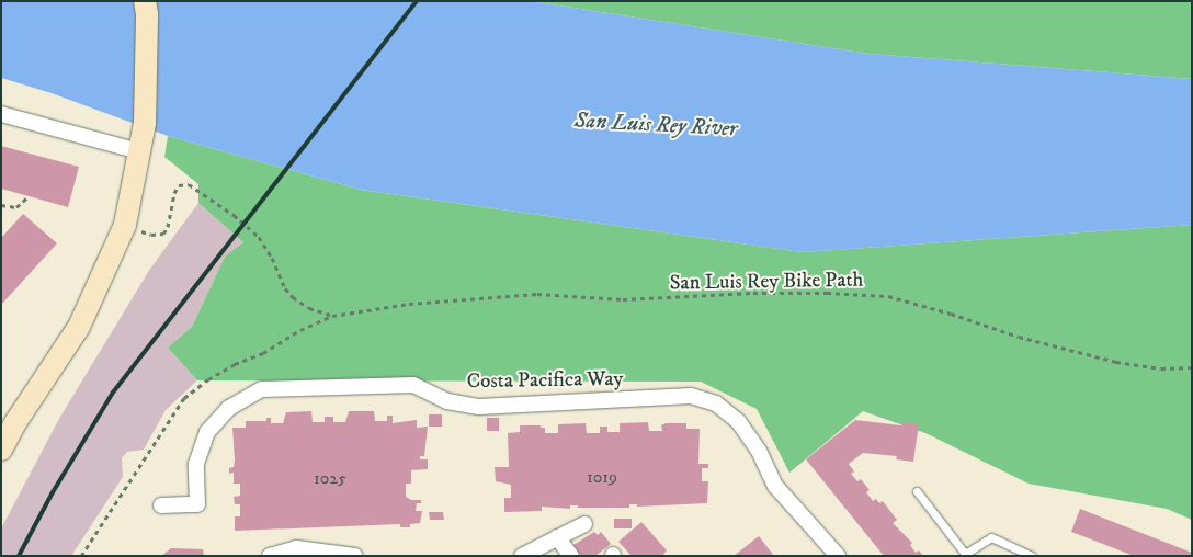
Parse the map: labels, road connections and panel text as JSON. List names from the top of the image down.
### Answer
{
  "streets": {
    "street": ["Costa Pacifica Way"],
    "path": ["San Luis Rey Bike Path"]
  },
  "water": ["San Luis Rey River"],
  "house_numbers": ["1019", "1025"]
}
